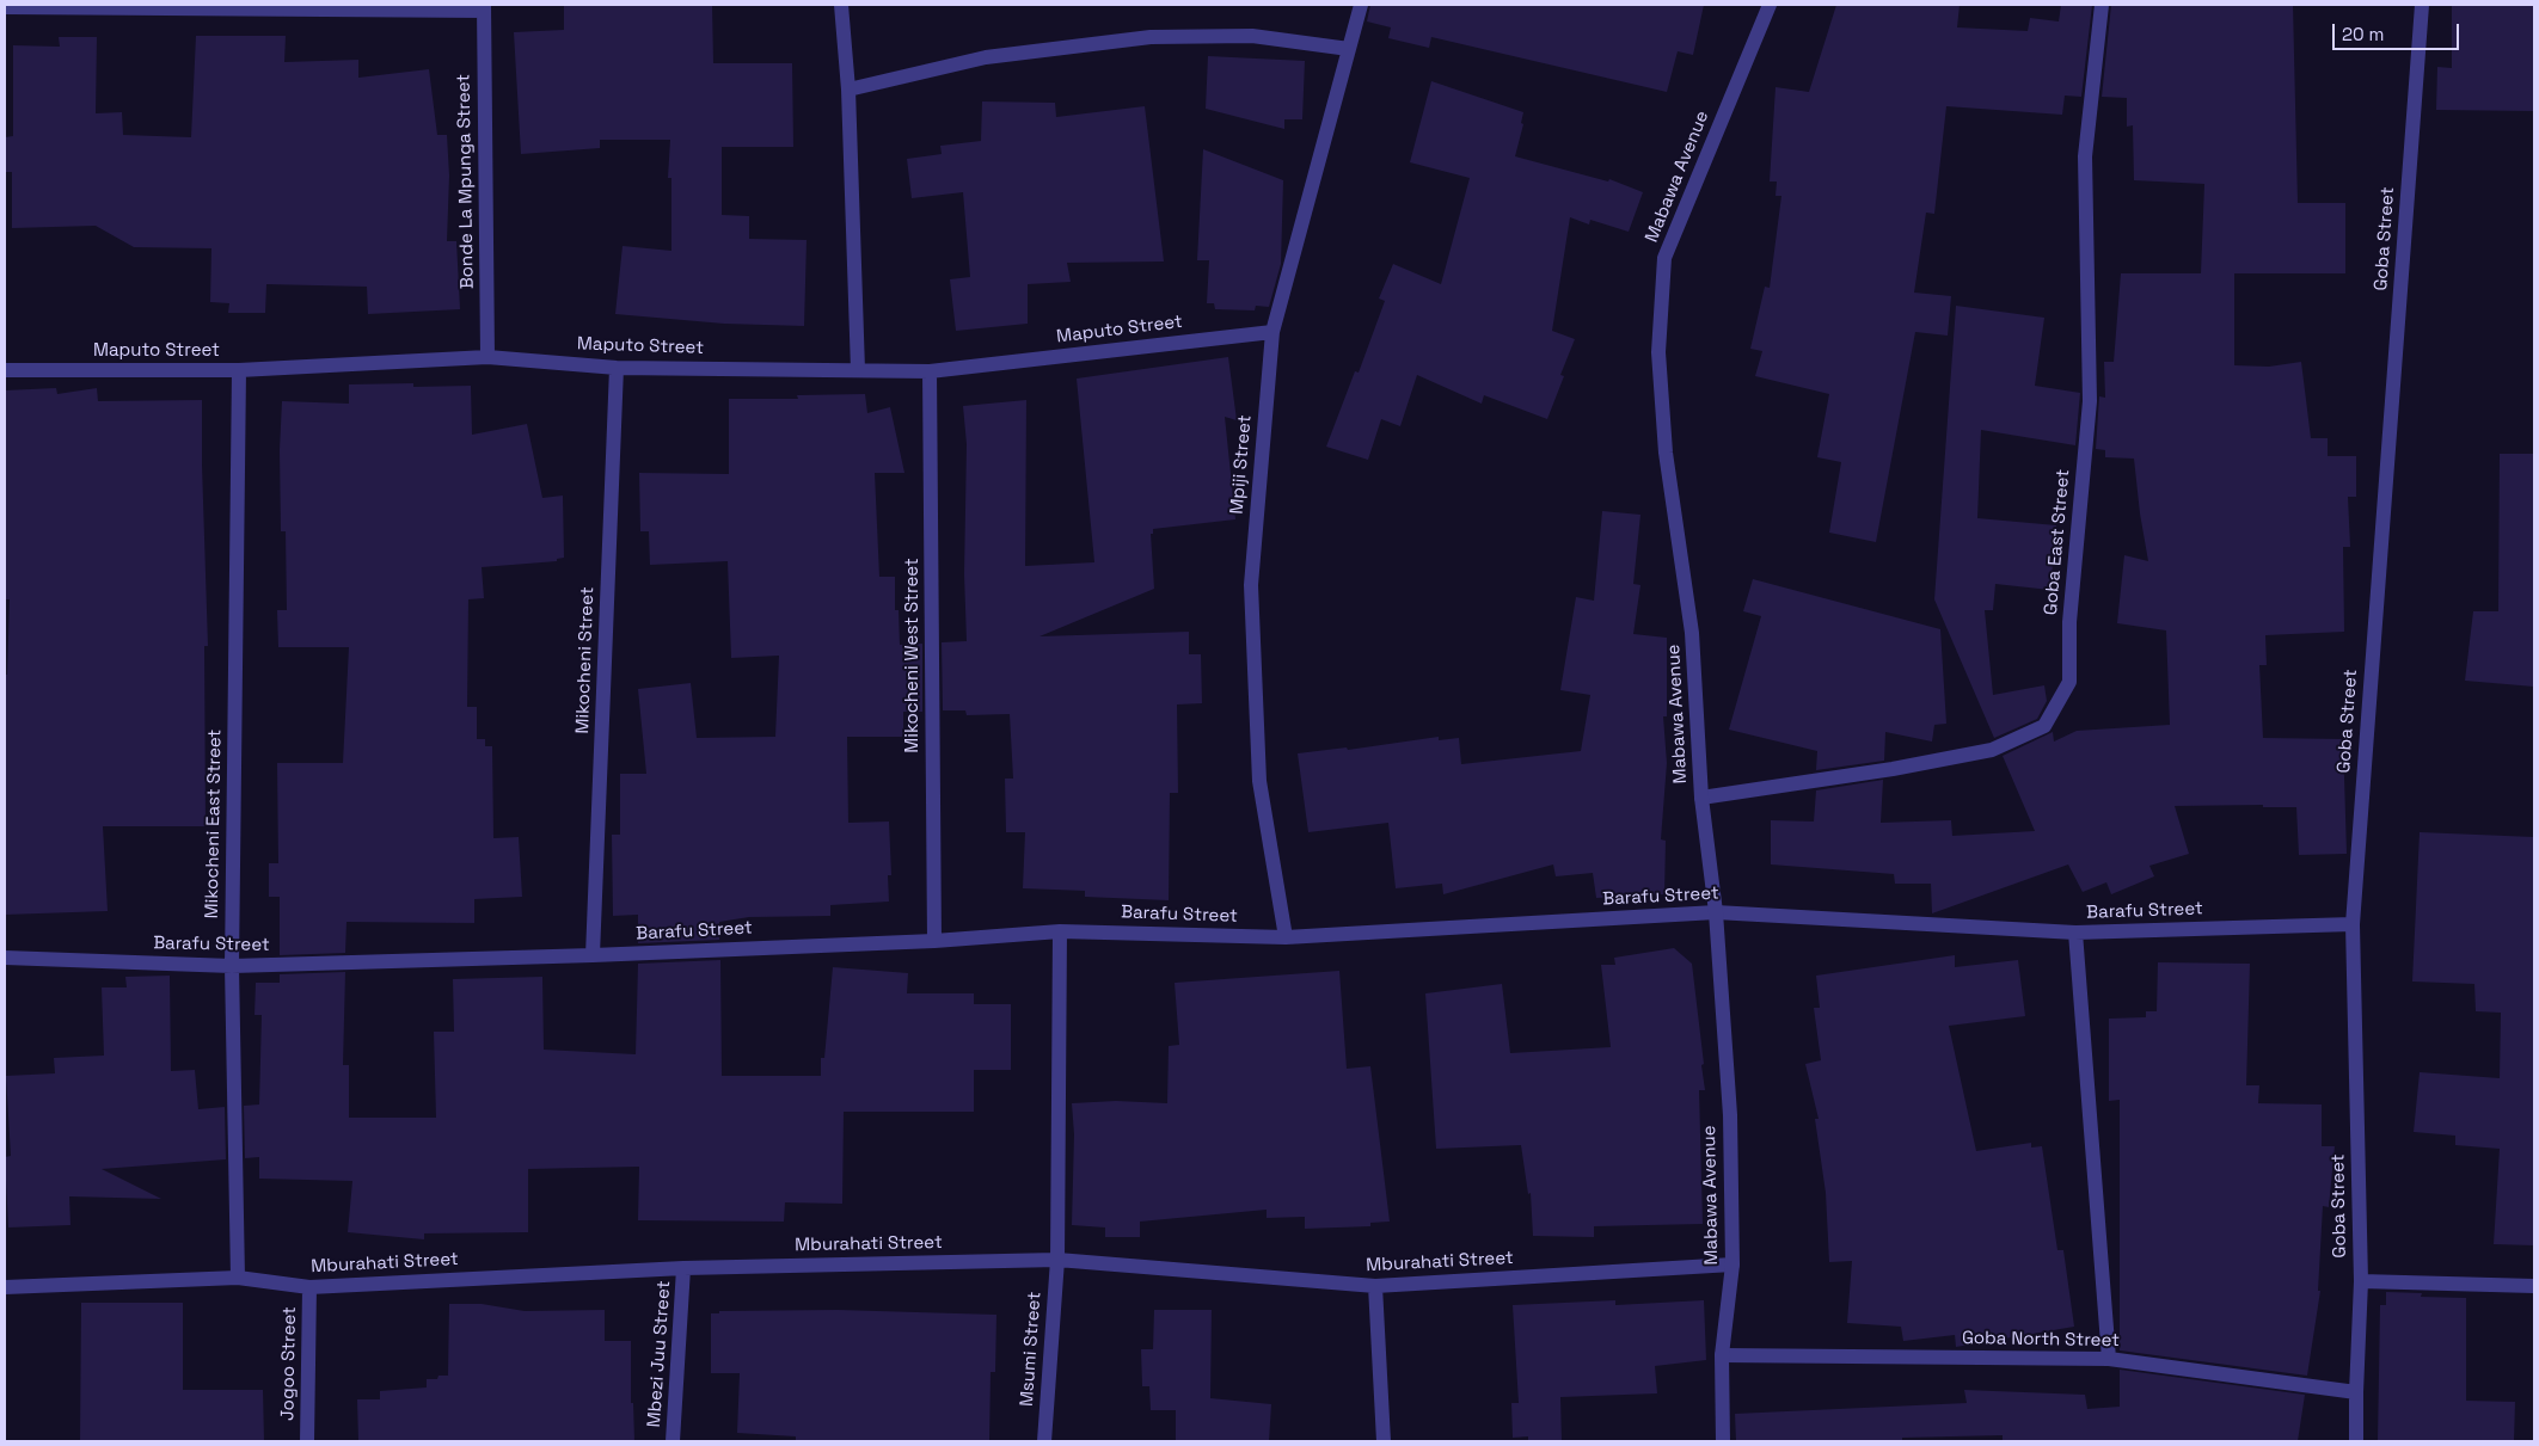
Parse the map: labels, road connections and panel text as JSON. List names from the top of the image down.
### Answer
{
  "streets": {
    "street": [
      "Mabawa Avenue",
      "Bonde La Mpunga Street",
      "Goba Street",
      "Maputo Street",
      "Mpiji Street",
      "Goba East Street",
      "Mikocheni West Street",
      "Mikocheni Street",
      "Mikocheni East Street",
      "Barafu Street",
      "Mburahati Street",
      "Goba North Street",
      "Msumi Street",
      "Mbezi Juu Street",
      "Jogoo Street"
    ]
  },
  "crossings": [
    ["Mabawa Avenue", "Goba East Street"],
    ["Mabawa Avenue", "Barafu Street"],
    ["Mabawa Avenue", "Mburahati Street"],
    ["Mabawa Avenue", "Goba North Street"],
    ["Bonde La Mpunga Street", "Maputo Street"],
    ["Goba Street", "Barafu Street"],
    ["Goba Street", "Goba North Street"],
    ["Maputo Street", "Mpiji Street"],
    ["Maputo Street", "Mikocheni West Street"],
    ["Maputo Street", "Mikocheni Street"],
    ["Maputo Street", "Mikocheni East Street"],
    ["Mpiji Street", "Barafu Street"],
    ["Mikocheni West Street", "Barafu Street"],
    ["Mikocheni Street", "Barafu Street"],
    ["Mikocheni East Street", "Barafu Street"],
    ["Mikocheni East Street", "Mburahati Street"],
    ["Barafu Street", "Msumi Street"],
    ["Mburahati Street", "Msumi Street"],
    ["Mburahati Street", "Mbezi Juu Street"],
    ["Mburahati Street", "Jogoo Street"]
  ],
  "scale_bar": "20 m"
}
